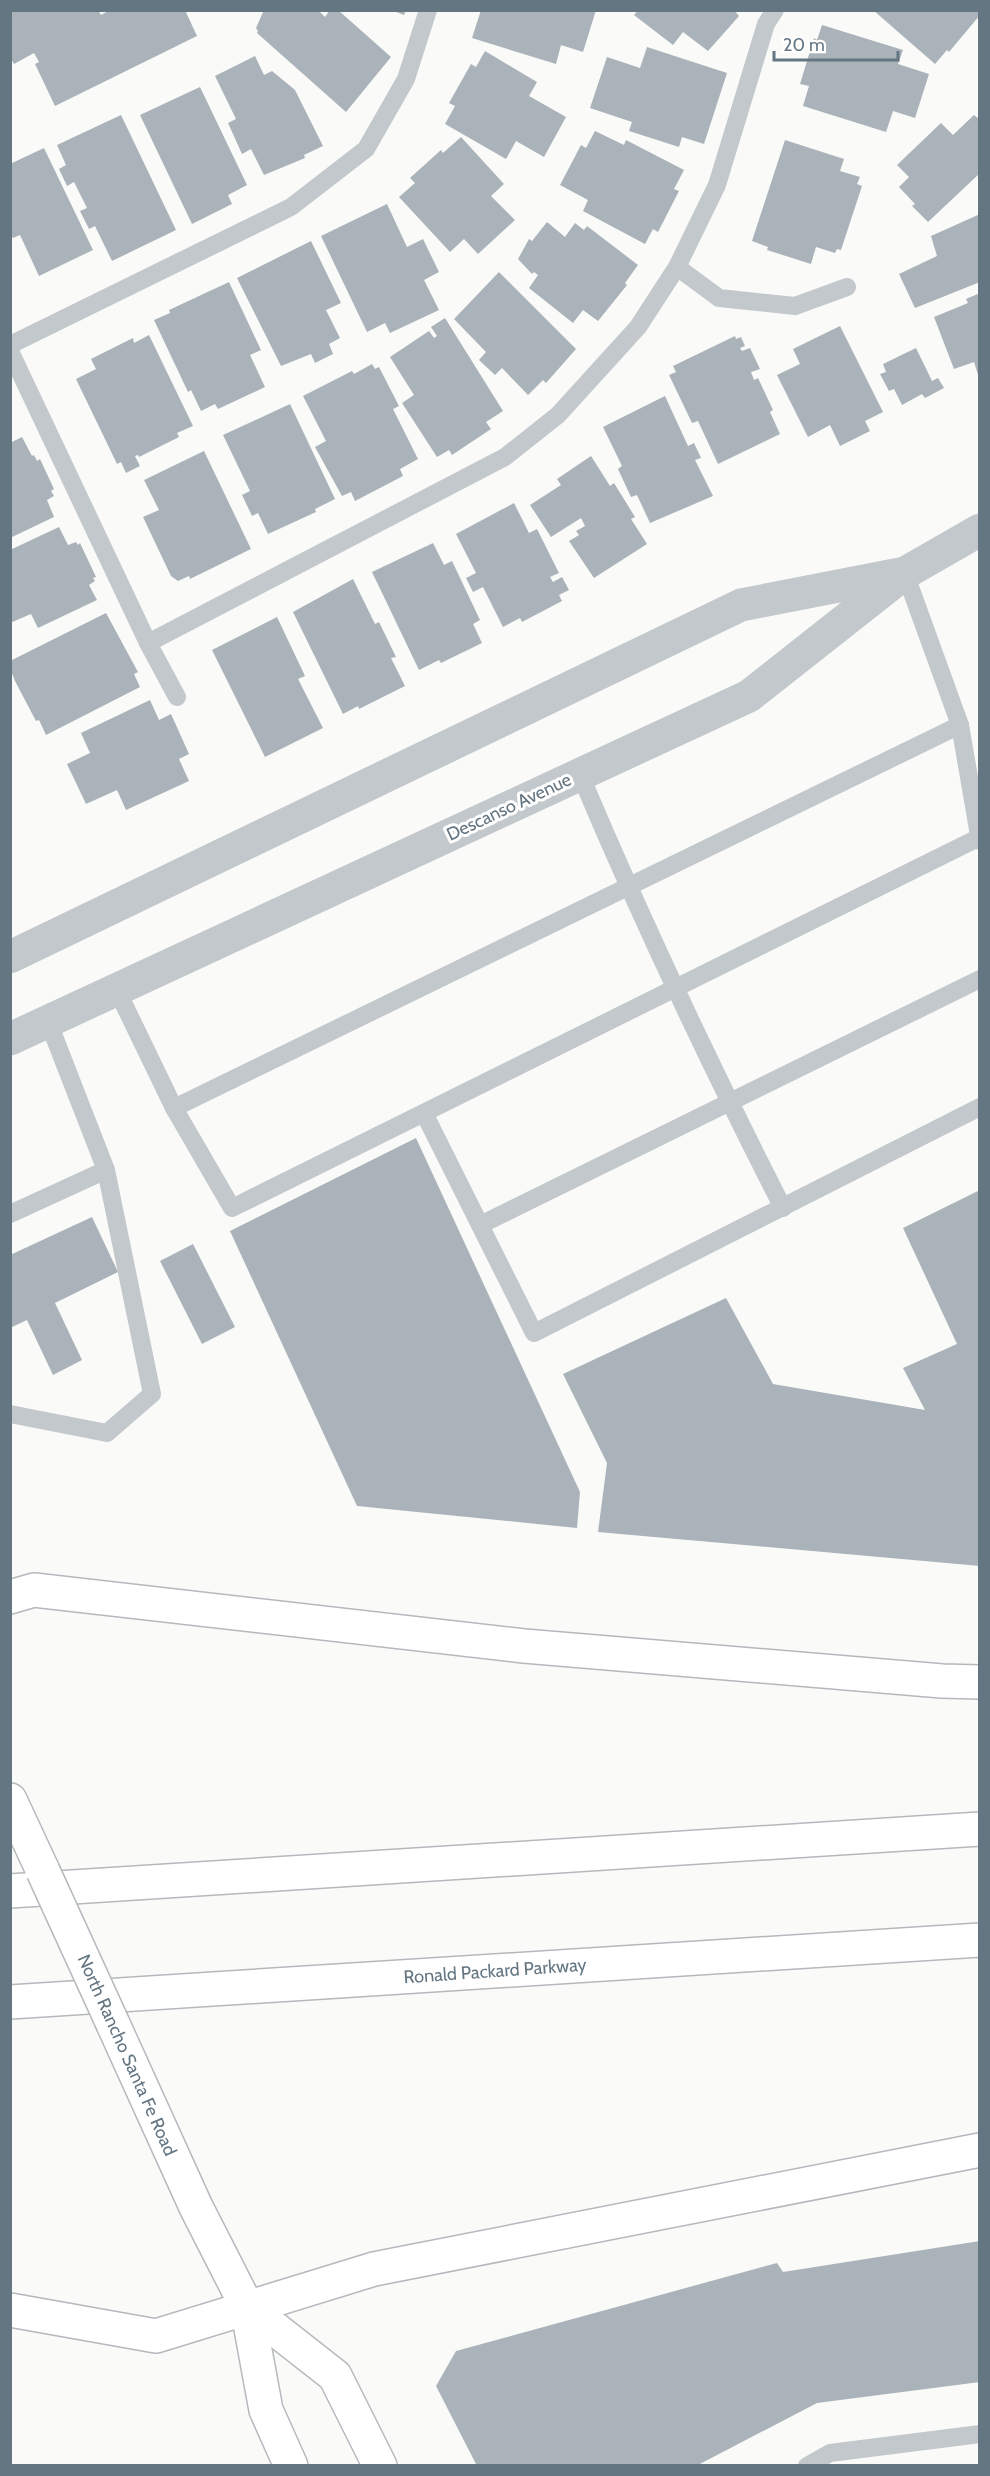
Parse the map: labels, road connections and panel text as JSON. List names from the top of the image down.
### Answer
{
  "streets": {
    "main road": ["Ronald Packard Parkway", "North Rancho Santa Fe Road"],
    "street": ["Descanso Avenue"]
  },
  "scale_bar": "20 m"
}
